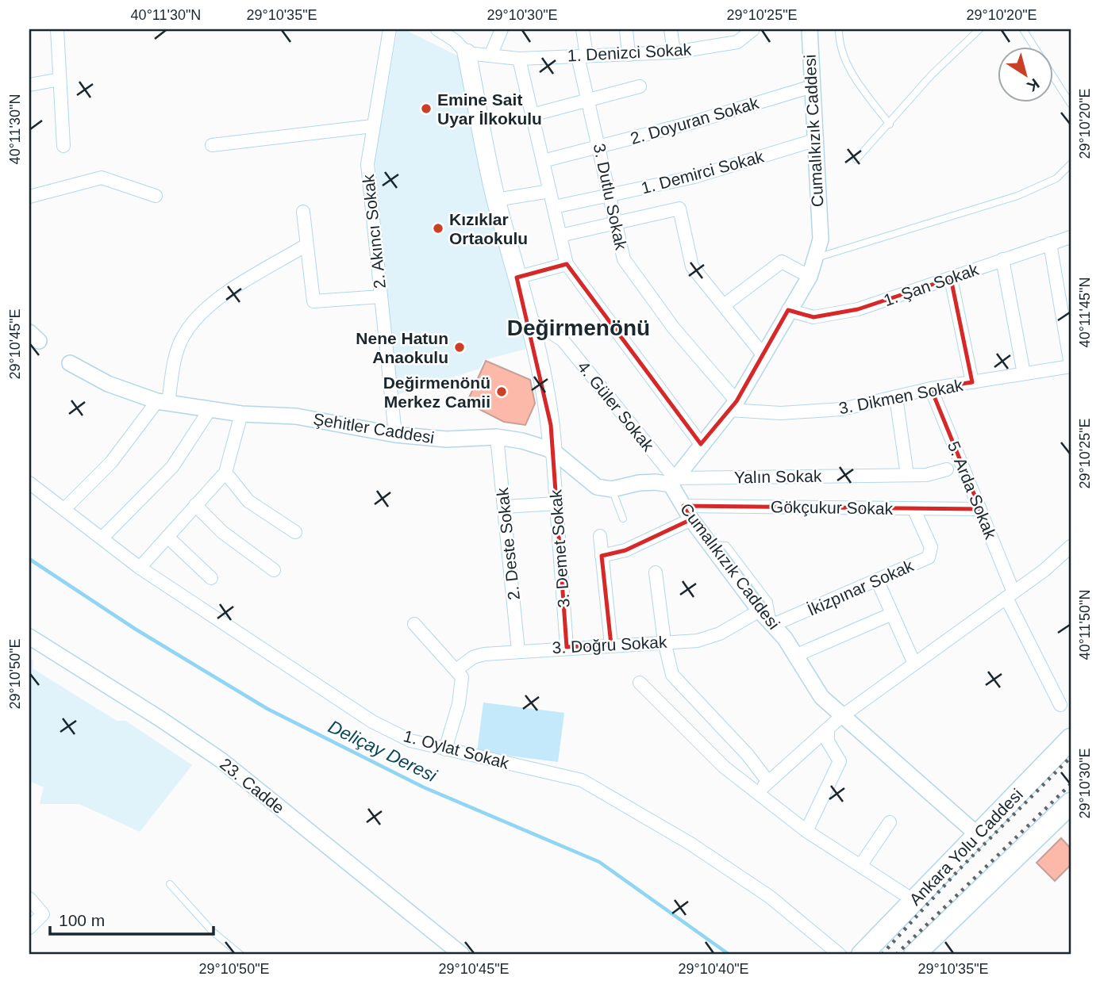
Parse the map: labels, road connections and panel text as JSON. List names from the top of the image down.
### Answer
{
  "streets": {
    "highway": ["Ankara Yolu Caddesi"],
    "street": [
      "1. Denizci Sokak",
      "2. Doyuran Sokak",
      "Cumalıkızık Caddesi",
      "1. Demirci Sokak",
      "3. Dutlu Sokak",
      "2. Akıncı Sokak",
      "1. Şan Sokak",
      "3. Dikmen Sokak",
      "4. Güler Sokak",
      "Şehitler Caddesi",
      "Yalın Sokak",
      "5. Arda Sokak",
      "Gökçukur Sokak",
      "2. Deste Sokak",
      "3. Demet Sokak",
      "İkizpınar Sokak",
      "3. Doğru Sokak",
      "1. Oylat Sokak",
      "23. Cadde"
    ]
  },
  "crossings": [
    ["1. Denizci Sokak", "3. Dutlu Sokak"],
    ["2. Doyuran Sokak", "Cumalıkızık Caddesi"],
    ["2. Doyuran Sokak", "3. Dutlu Sokak"],
    ["Cumalıkızık Caddesi", "1. Demirci Sokak"],
    ["Cumalıkızık Caddesi", "3. Dutlu Sokak"],
    ["Cumalıkızık Caddesi", "1. Şan Sokak"],
    ["Cumalıkızık Caddesi", "3. Dikmen Sokak"],
    ["Cumalıkızık Caddesi", "4. Güler Sokak"],
    ["Cumalıkızık Caddesi", "Yalın Sokak"],
    ["Cumalıkızık Caddesi", "Gökçukur Sokak"],
    ["Cumalıkızık Caddesi", "İkizpınar Sokak"],
    ["Cumalıkızık Caddesi", "3. Doğru Sokak"],
    ["Cumalıkızık Caddesi", "Ankara Yolu Caddesi"],
    ["1. Demirci Sokak", "3. Dutlu Sokak"],
    ["3. Dutlu Sokak", "3. Dikmen Sokak"],
    ["2. Akıncı Sokak", "Şehitler Caddesi"],
    ["3. Dikmen Sokak", "5. Arda Sokak"],
    ["4. Güler Sokak", "Yalın Sokak"],
    ["Şehitler Caddesi", "2. Deste Sokak"],
    ["Şehitler Caddesi", "3. Demet Sokak"],
    ["5. Arda Sokak", "Gökçukur Sokak"],
    ["Gökçukur Sokak", "İkizpınar Sokak"],
    ["2. Deste Sokak", "3. Doğru Sokak"],
    ["3. Demet Sokak", "3. Doğru Sokak"]
  ],
  "districts": ["Değirmenönü"],
  "water": ["Deliçay Deresi"],
  "places": [
    "Emine Sait Uyar İlkokulu",
    "Kızıklar Ortaokulu",
    "Nene Hatun Anaokulu",
    "Değirmenönü Merkez Camii"
  ],
  "scale_bar": "100 m",
  "north": "bottom right",
  "coordinates": [
    "40°11'30\"N",
    "29°10'35\"E",
    "29°10'30\"E",
    "29°10'25\"E",
    "29°10'20\"E",
    "40°11'45\"N",
    "29°10'45\"E",
    "40°11'50\"N",
    "29°10'50\"E",
    "29°10'40\"E"
  ]
}
